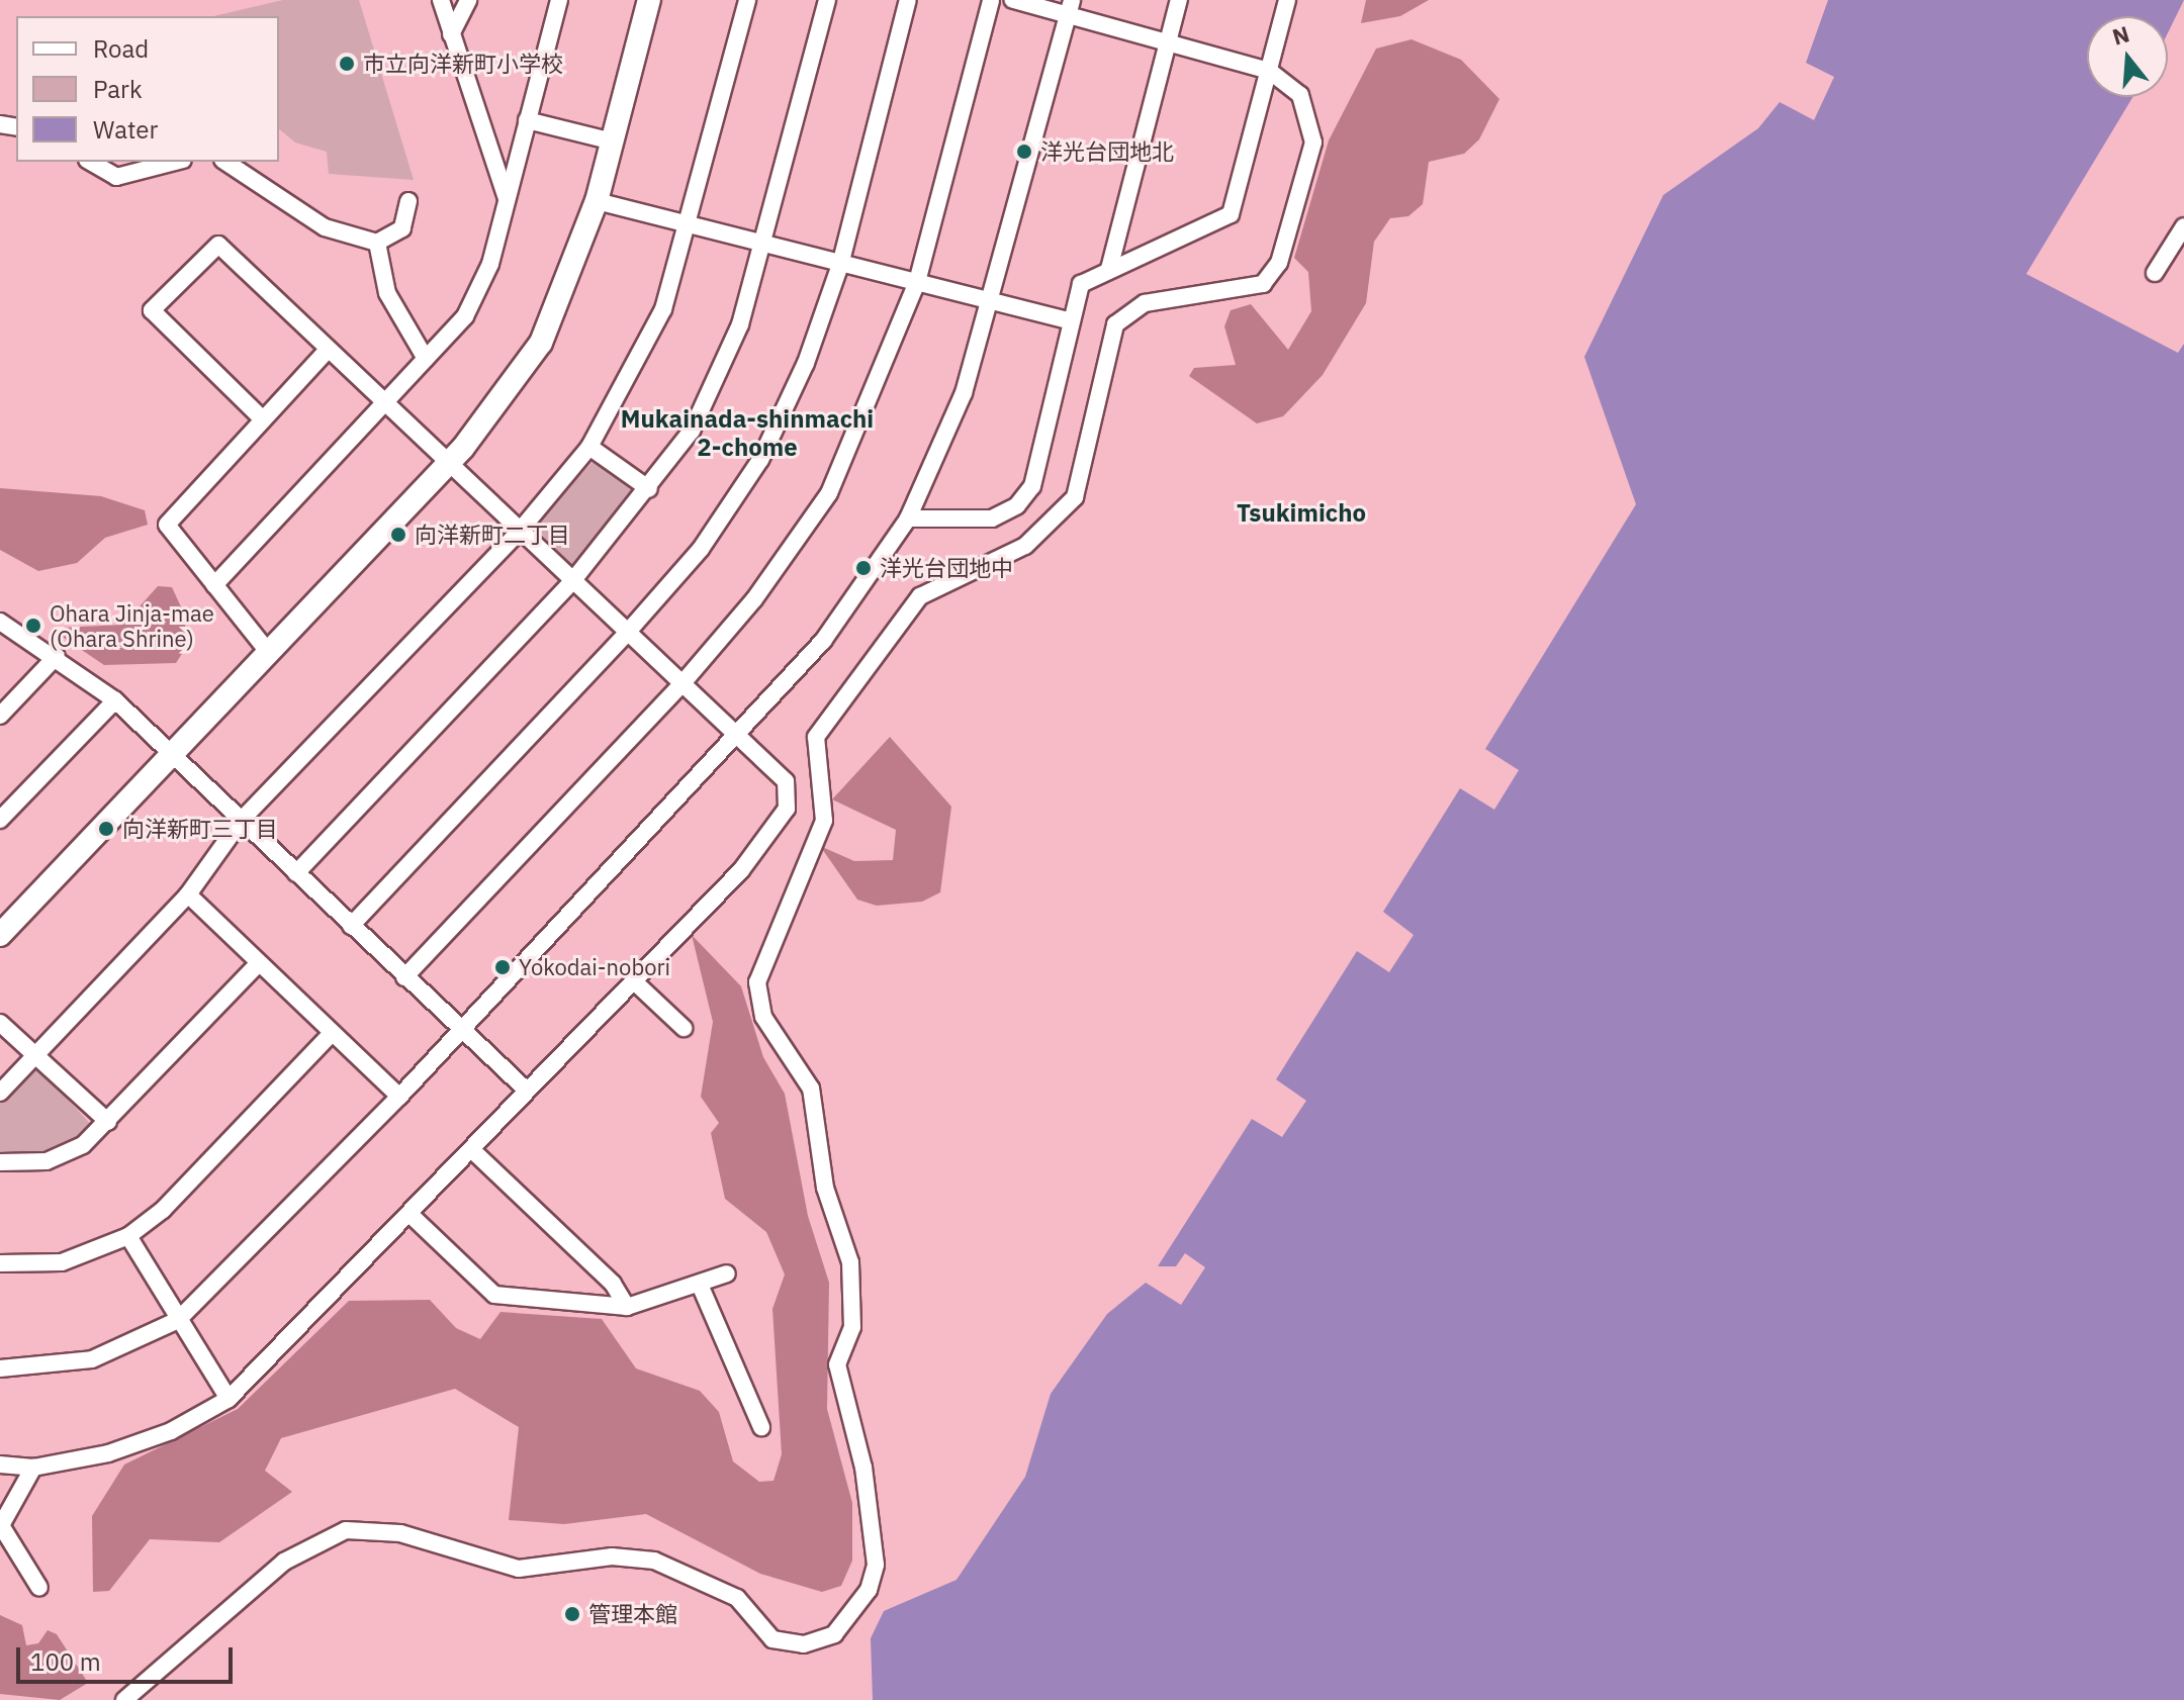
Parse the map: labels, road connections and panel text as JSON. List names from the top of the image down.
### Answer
{
  "districts": ["Mukainada-shinmachi 2-chome", "Tsukimicho"],
  "places": [
    "市立向洋新町小学校",
    "洋光台団地北",
    "向洋新町二丁目",
    "洋光台団地中",
    "Ohara Jinja-mae (Ohara Shrine)",
    "向洋新町三丁目",
    "Yokodai-nobori",
    "管理本館"
  ],
  "legend": ["Road", "Park", "Water"],
  "scale_bar": "100 m",
  "north": "top"
}
